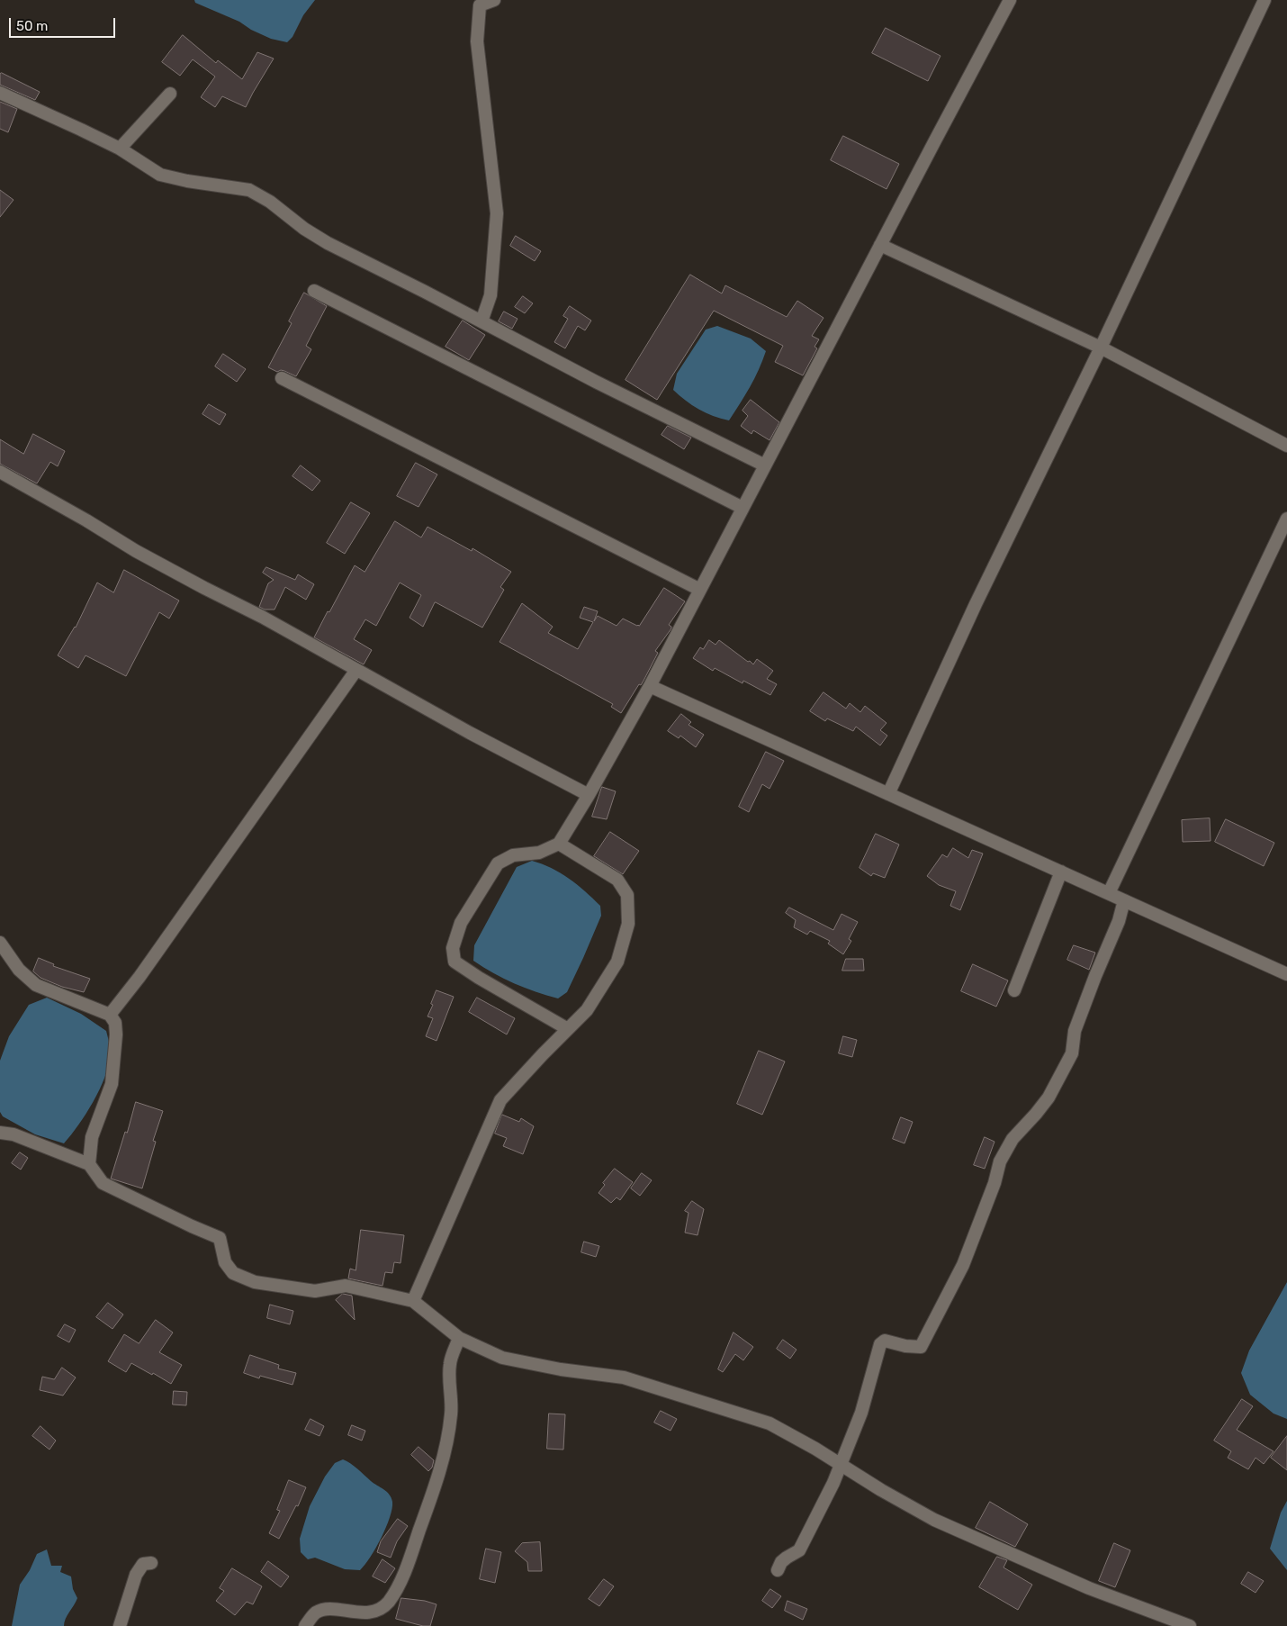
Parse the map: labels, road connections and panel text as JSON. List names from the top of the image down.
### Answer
{
  "scale_bar": "50 m"
}
